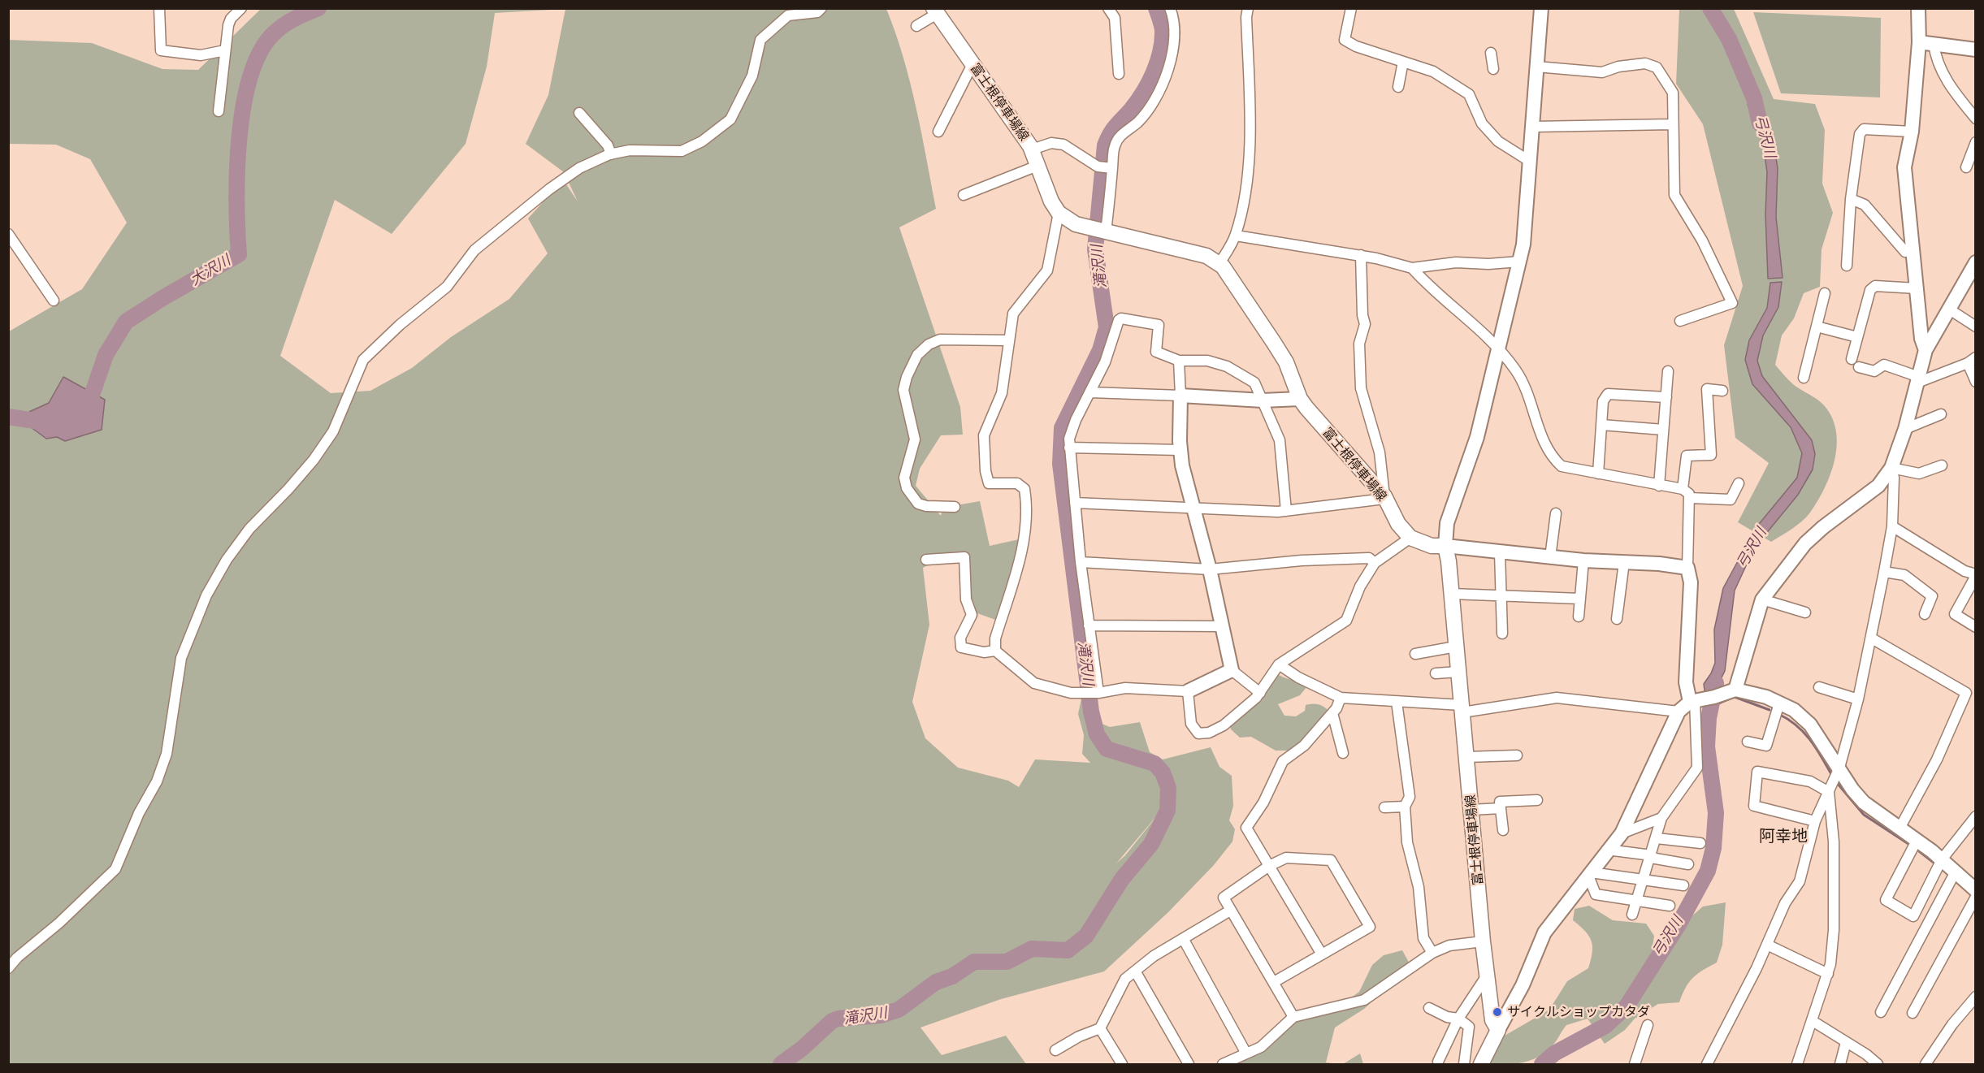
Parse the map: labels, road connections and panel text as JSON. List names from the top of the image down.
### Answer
{
  "streets": {
    "main road": ["富士根停車場線"]
  },
  "districts": ["阿幸地"],
  "water": ["弓沢川", "滝沢川", "大沢川"],
  "places": ["サイクルショップカタダ"]
}
